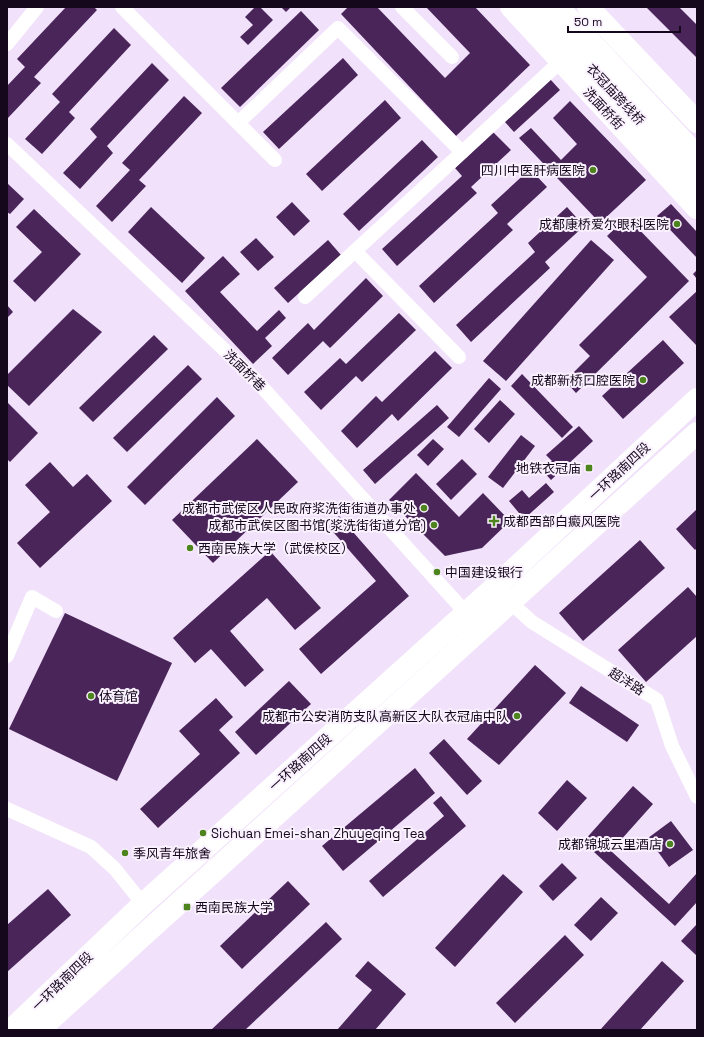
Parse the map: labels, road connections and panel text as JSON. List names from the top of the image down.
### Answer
{
  "streets": {
    "main road": ["衣冠庙跨线桥", "洗面桥街", "一环路南四段"],
    "street": ["洗面桥巷", "超洋路"]
  },
  "crossings": [
    ["洗面桥巷", "一环路南四段"],
    ["一环路南四段", "超洋路"]
  ],
  "places": {
    "other": [
      "四川中医肝病医院",
      "成都康桥爱尔眼科医院",
      "成都新桥口腔医院",
      "成都市武侯区人民政府浆洗街街道办事处",
      "成都市武侯区图书馆(浆洗街街道分馆)",
      "西南民族大学（武侯校区）",
      "中国建设银行",
      "体育馆",
      "成都市公安消防支队高新区大队衣冠庙中队",
      "Sichuan Emei-shan Zhuyeqing Tea",
      "成都锦城云里酒店",
      "季风青年旅舍"
    ],
    "transit": ["地铁衣冠庙", "西南民族大学"],
    "health": ["成都西部白癜风医院"]
  },
  "scale_bar": "50 m"
}
